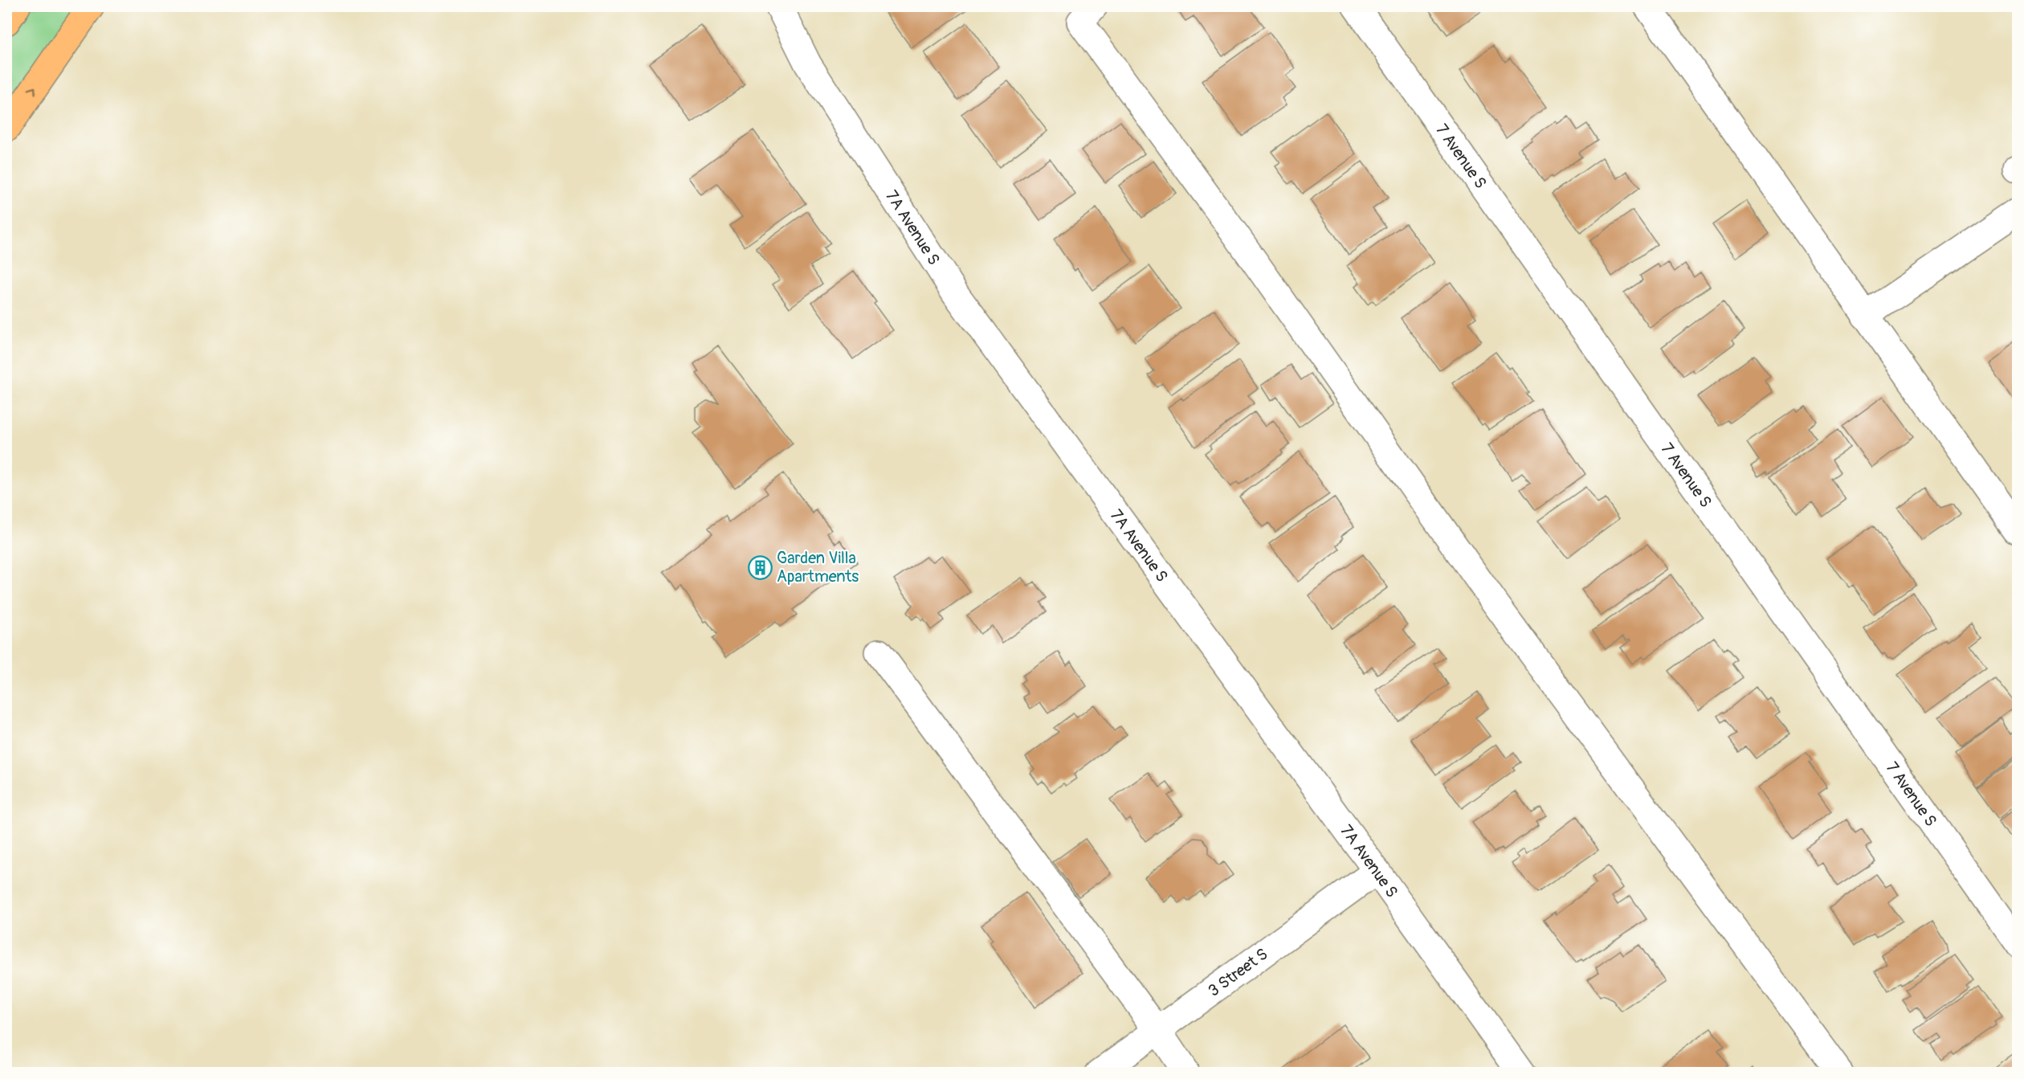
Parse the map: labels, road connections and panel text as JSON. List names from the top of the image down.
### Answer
{
  "streets": {
    "street": ["7 Avenue S", "7A Avenue S", "3 Street S"]
  },
  "crossings": [
    ["7A Avenue S", "3 Street S"]
  ],
  "places": {
    "building": ["Garden Villa Apartments"]
  }
}
